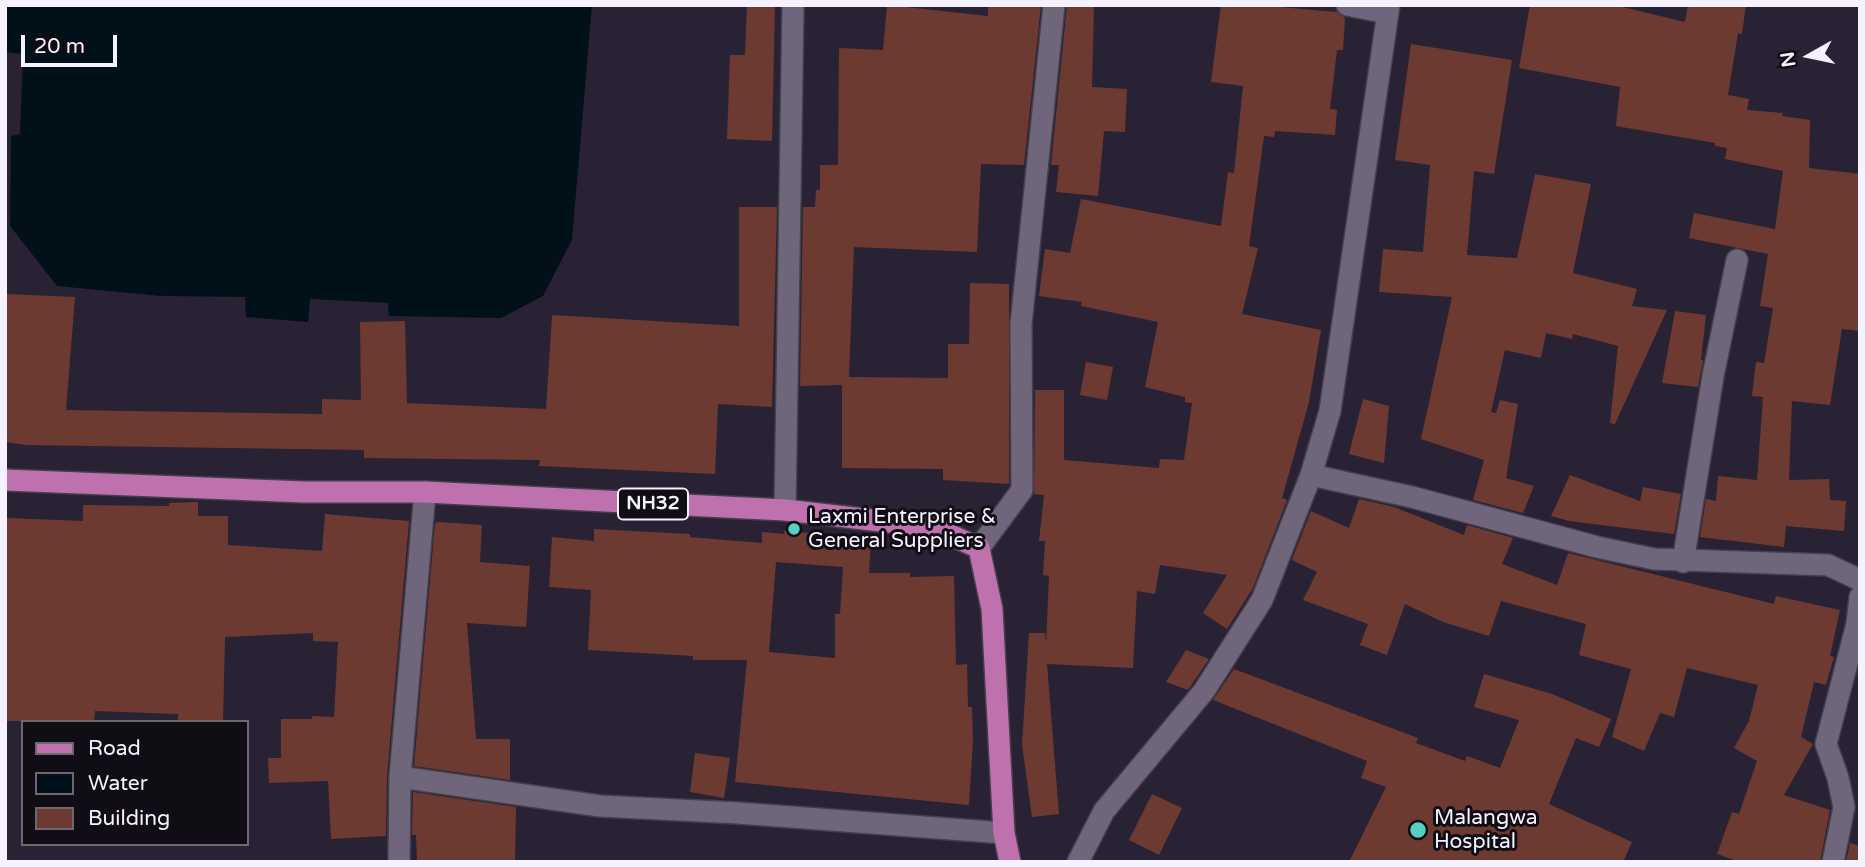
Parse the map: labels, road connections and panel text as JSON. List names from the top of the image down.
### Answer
{
  "streets": {
    "main road": ["NH32"]
  },
  "places": ["Laxmi Enterprise & General Suppliers", "Malangwa Hospital"],
  "legend": ["Road", "Water", "Building"],
  "scale_bar": "20 m",
  "north": "left"
}
